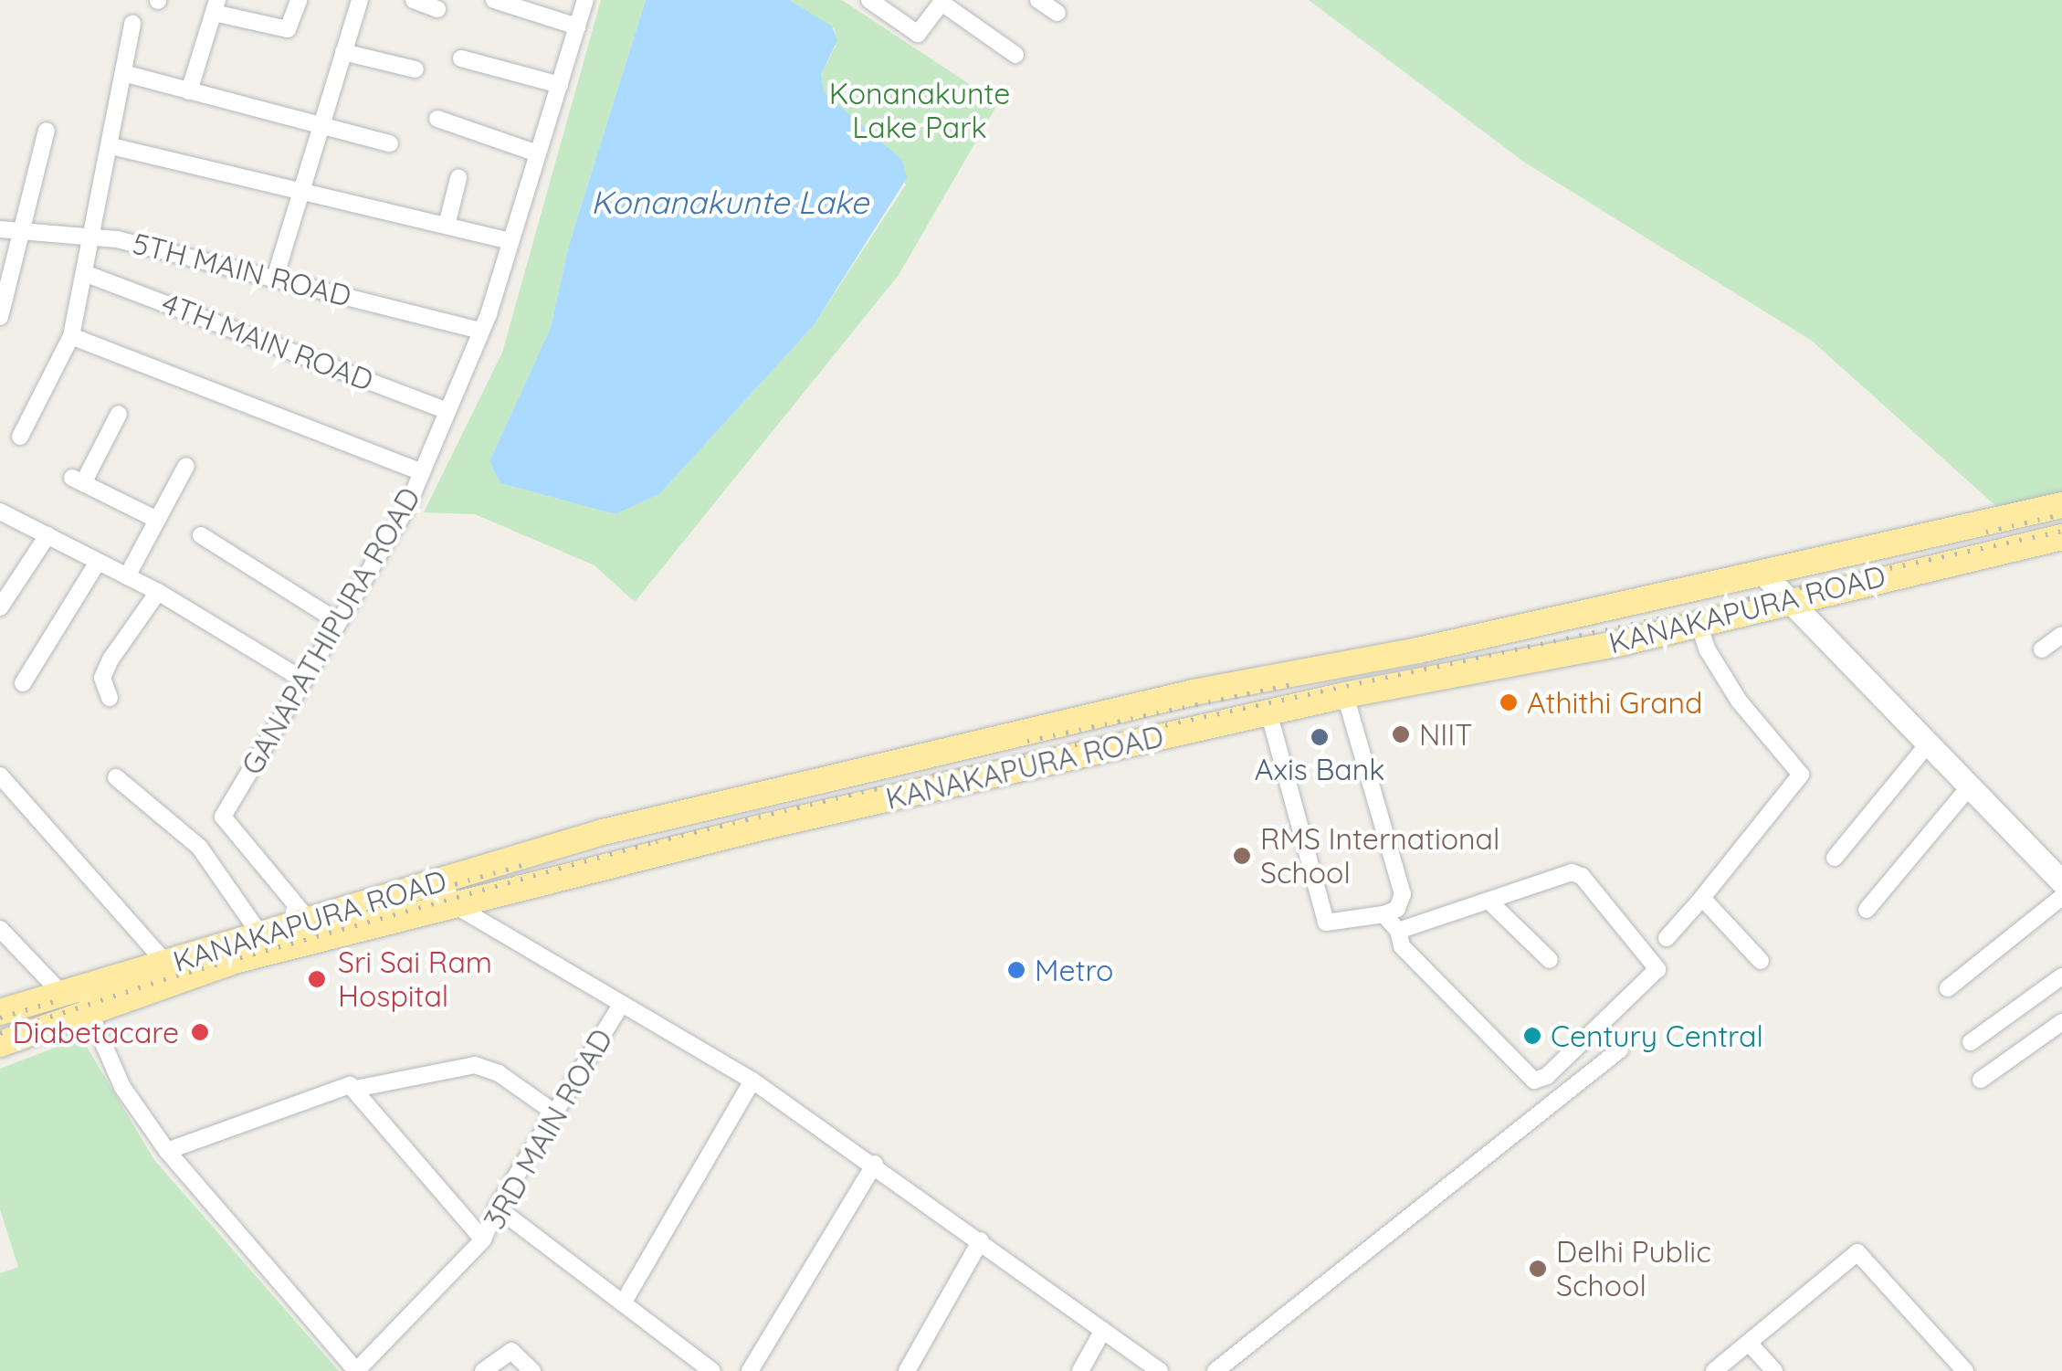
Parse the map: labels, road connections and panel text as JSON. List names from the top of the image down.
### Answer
{
  "streets": {
    "highway": ["KANAKAPURA ROAD"],
    "street": [
      "5TH MAIN ROAD",
      "4TH MAIN ROAD",
      "GANAPATHIPURA ROAD",
      "3RD MAIN ROAD"
    ]
  },
  "crossings": [
    ["5TH MAIN ROAD", "GANAPATHIPURA ROAD"],
    ["4TH MAIN ROAD", "GANAPATHIPURA ROAD"],
    ["KANAKAPURA ROAD", "GANAPATHIPURA ROAD"]
  ],
  "water": ["Konanakunte Lake"],
  "parks": ["Konanakunte Lake Park"],
  "places": [
    "Athithi Grand",
    "NIIT",
    "Axis Bank",
    "RMS International School",
    "Metro",
    "Sri Sai Ram Hospital",
    "Diabetacare",
    "Century Central",
    "Delhi Public School"
  ]
}
